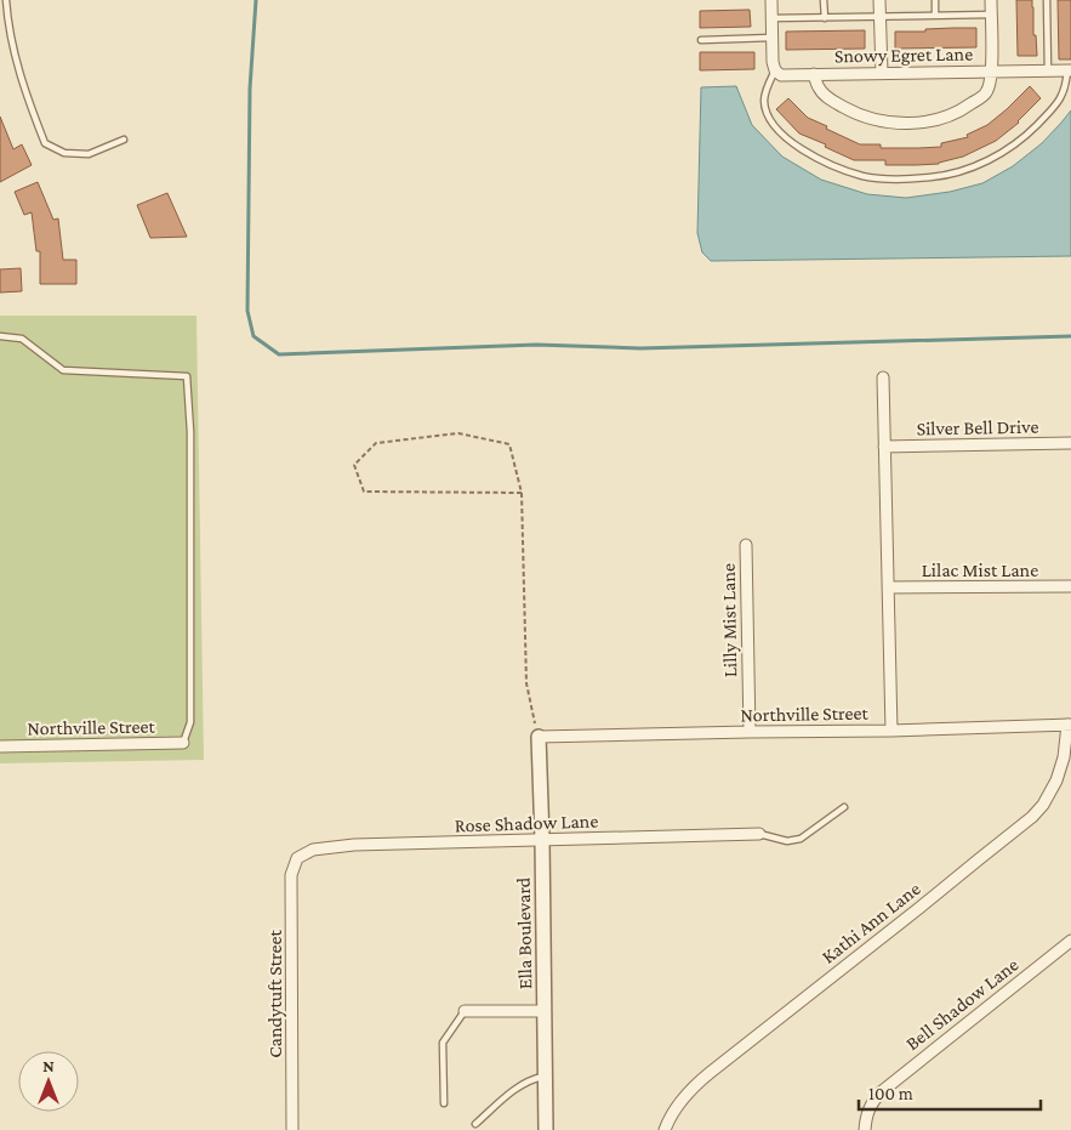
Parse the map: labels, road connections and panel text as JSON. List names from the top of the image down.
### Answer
{
  "streets": {
    "street": [
      "Snowy Egret Lane",
      "Silver Bell Drive",
      "Lilac Mist Lane",
      "Lilly Mist Lane",
      "Northville Street",
      "Rose Shadow Lane",
      "Kathi Ann Lane",
      "Ella Boulevard",
      "Candytuft Street",
      "Bell Shadow Lane"
    ]
  },
  "crossings": [
    ["Lilly Mist Lane", "Northville Street"],
    ["Northville Street", "Kathi Ann Lane"],
    ["Northville Street", "Ella Boulevard"],
    ["Rose Shadow Lane", "Ella Boulevard"],
    ["Rose Shadow Lane", "Candytuft Street"]
  ],
  "scale_bar": "100 m",
  "north": "top"
}
